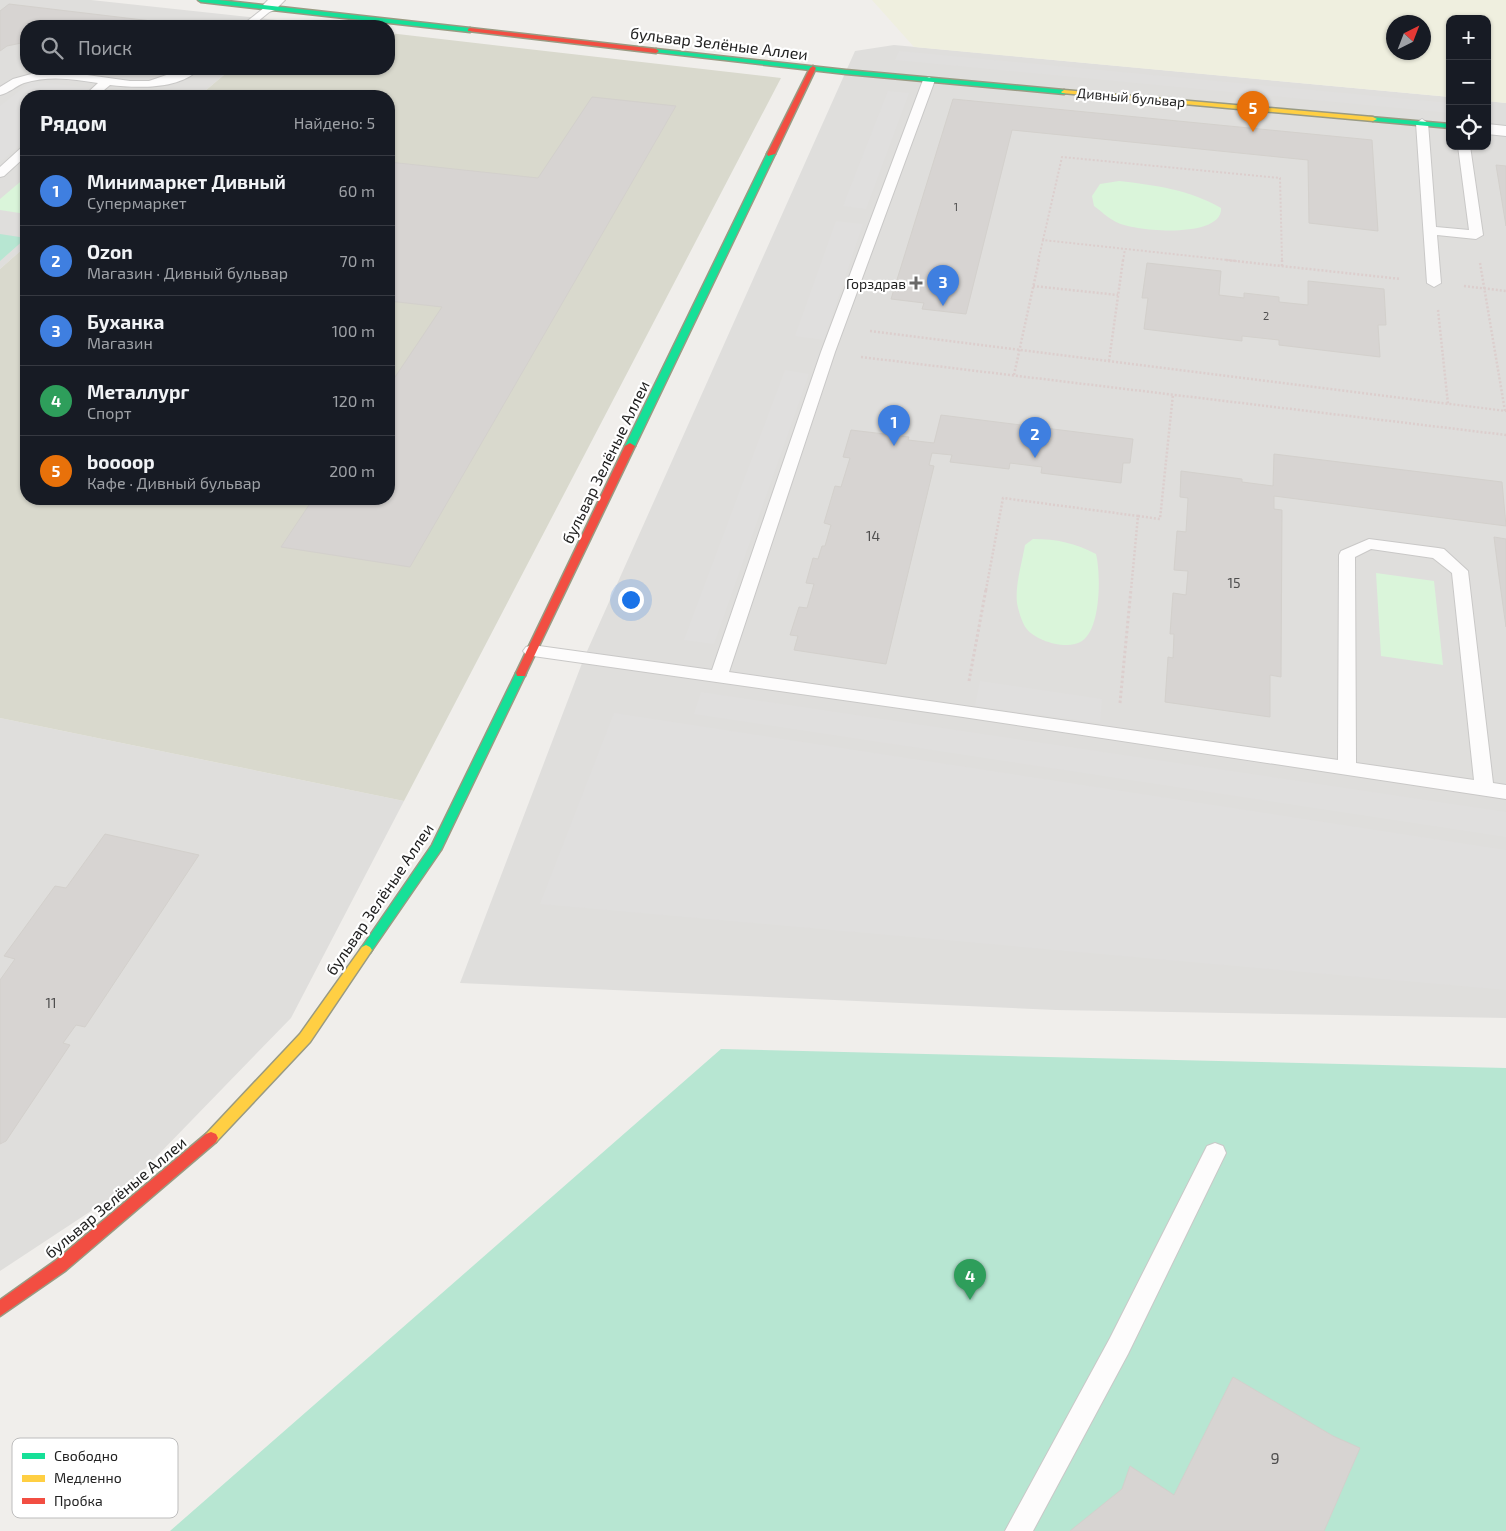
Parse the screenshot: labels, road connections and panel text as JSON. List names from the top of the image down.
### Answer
{
  "streets": {
    "street": ["бульвар Зелёные Аллеи", "Дивный бульвар"]
  },
  "crossings": [
    ["бульвар Зелёные Аллеи", "Дивный бульвар"]
  ],
  "places": {
    "health": ["Горздрав"]
  },
  "house_numbers": [
    "1",
    "2",
    "14",
    "15",
    "11",
    "9"
  ],
  "legend": ["Свободно", "Медленно", "Пробка"],
  "north": "top right",
  "page": {
    "map_buttons": ["+", "−"],
    "search": "Поиск",
    "heading": ["Рядом", "Найдено: 5"],
    "pins": [
      "5",
      "3",
      "1",
      "2",
      "4"
    ],
    "list": [
      {
        "mark": "1",
        "name": "Минимаркет Дивный",
        "note": "Супермаркет",
        "value": "60 m"
      },
      {
        "mark": "2",
        "name": "Ozon",
        "note": "Магазин · Дивный бульвар",
        "value": "70 m"
      },
      {
        "mark": "3",
        "name": "Буханка",
        "note": "Магазин",
        "value": "100 m"
      },
      {
        "mark": "4",
        "name": "Металлург",
        "note": "Спорт",
        "value": "120 m"
      },
      {
        "mark": "5",
        "name": "boooop",
        "note": "Кафе · Дивный бульвар",
        "value": "200 m"
      }
    ]
  }
}
